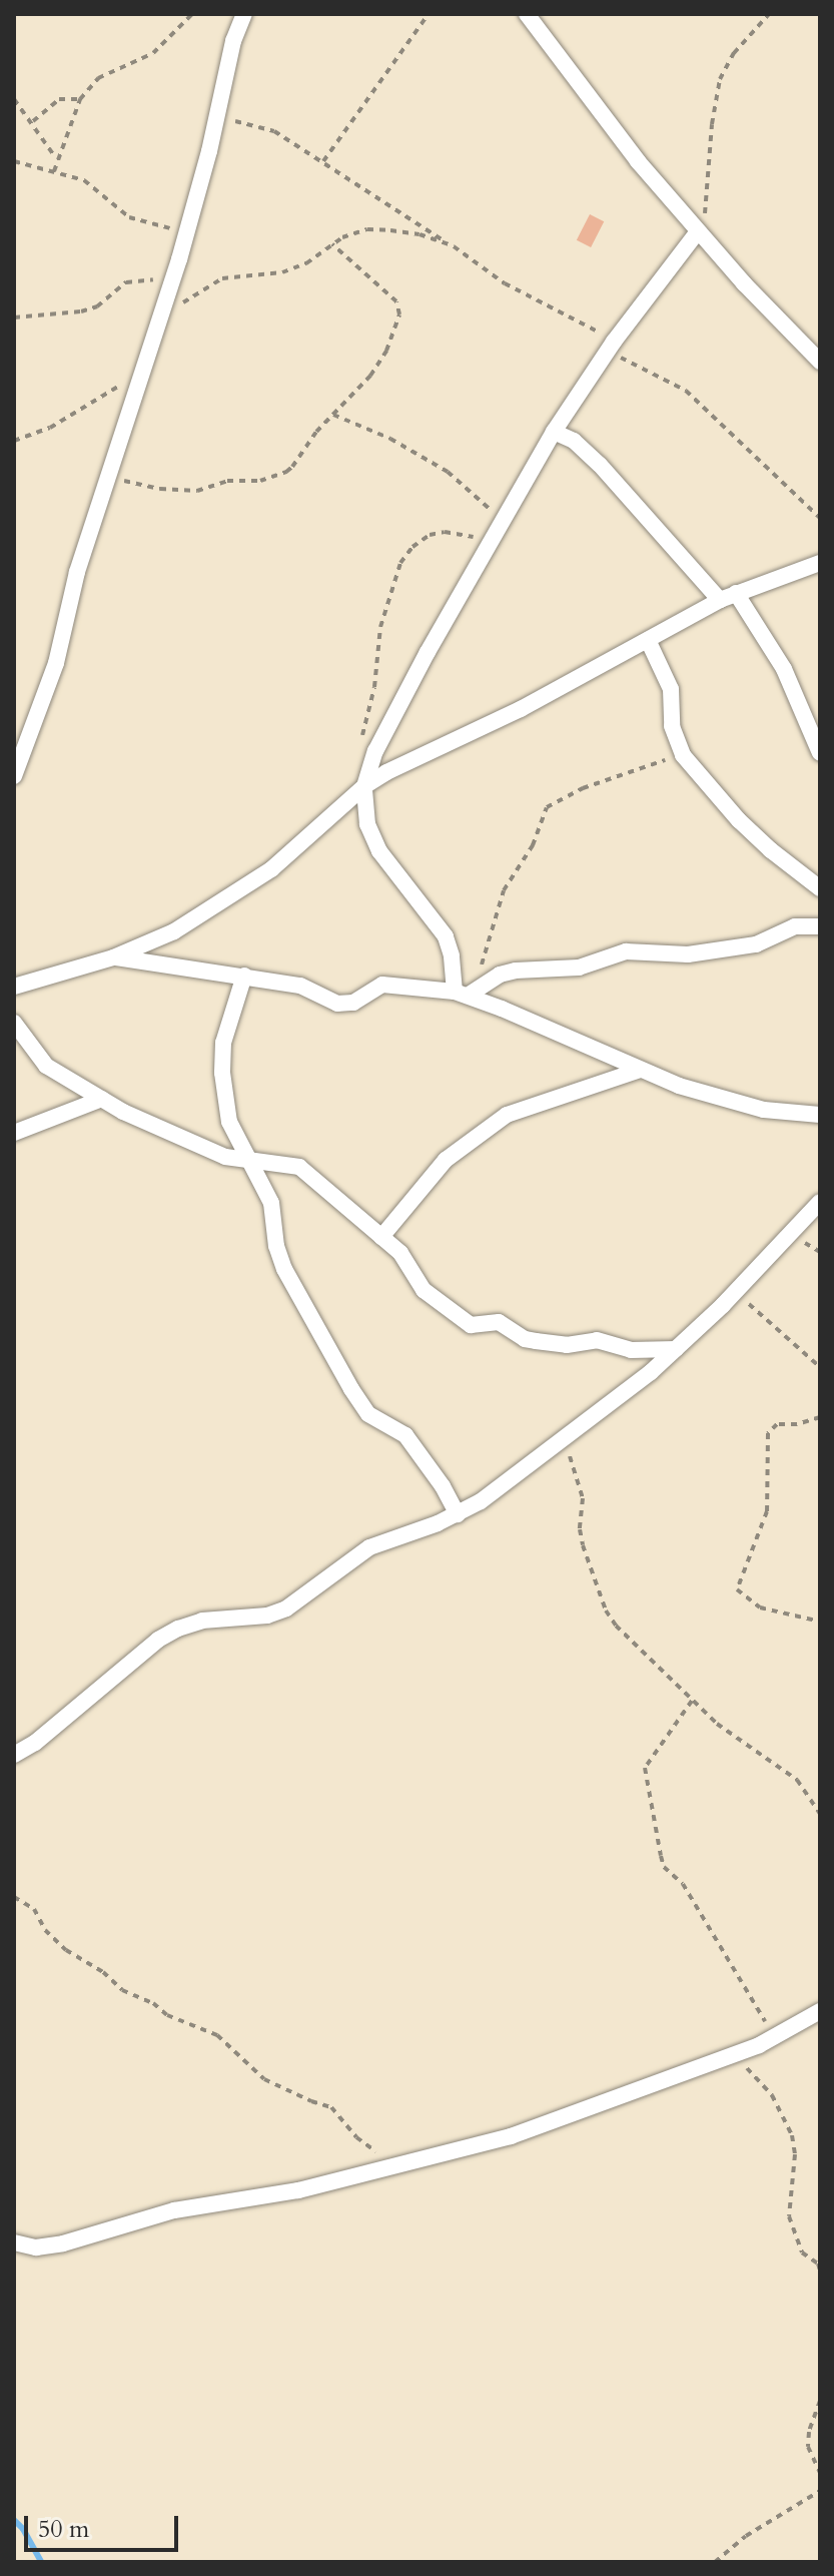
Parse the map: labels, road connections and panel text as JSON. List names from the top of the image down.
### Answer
{
  "scale_bar": "50 m"
}
